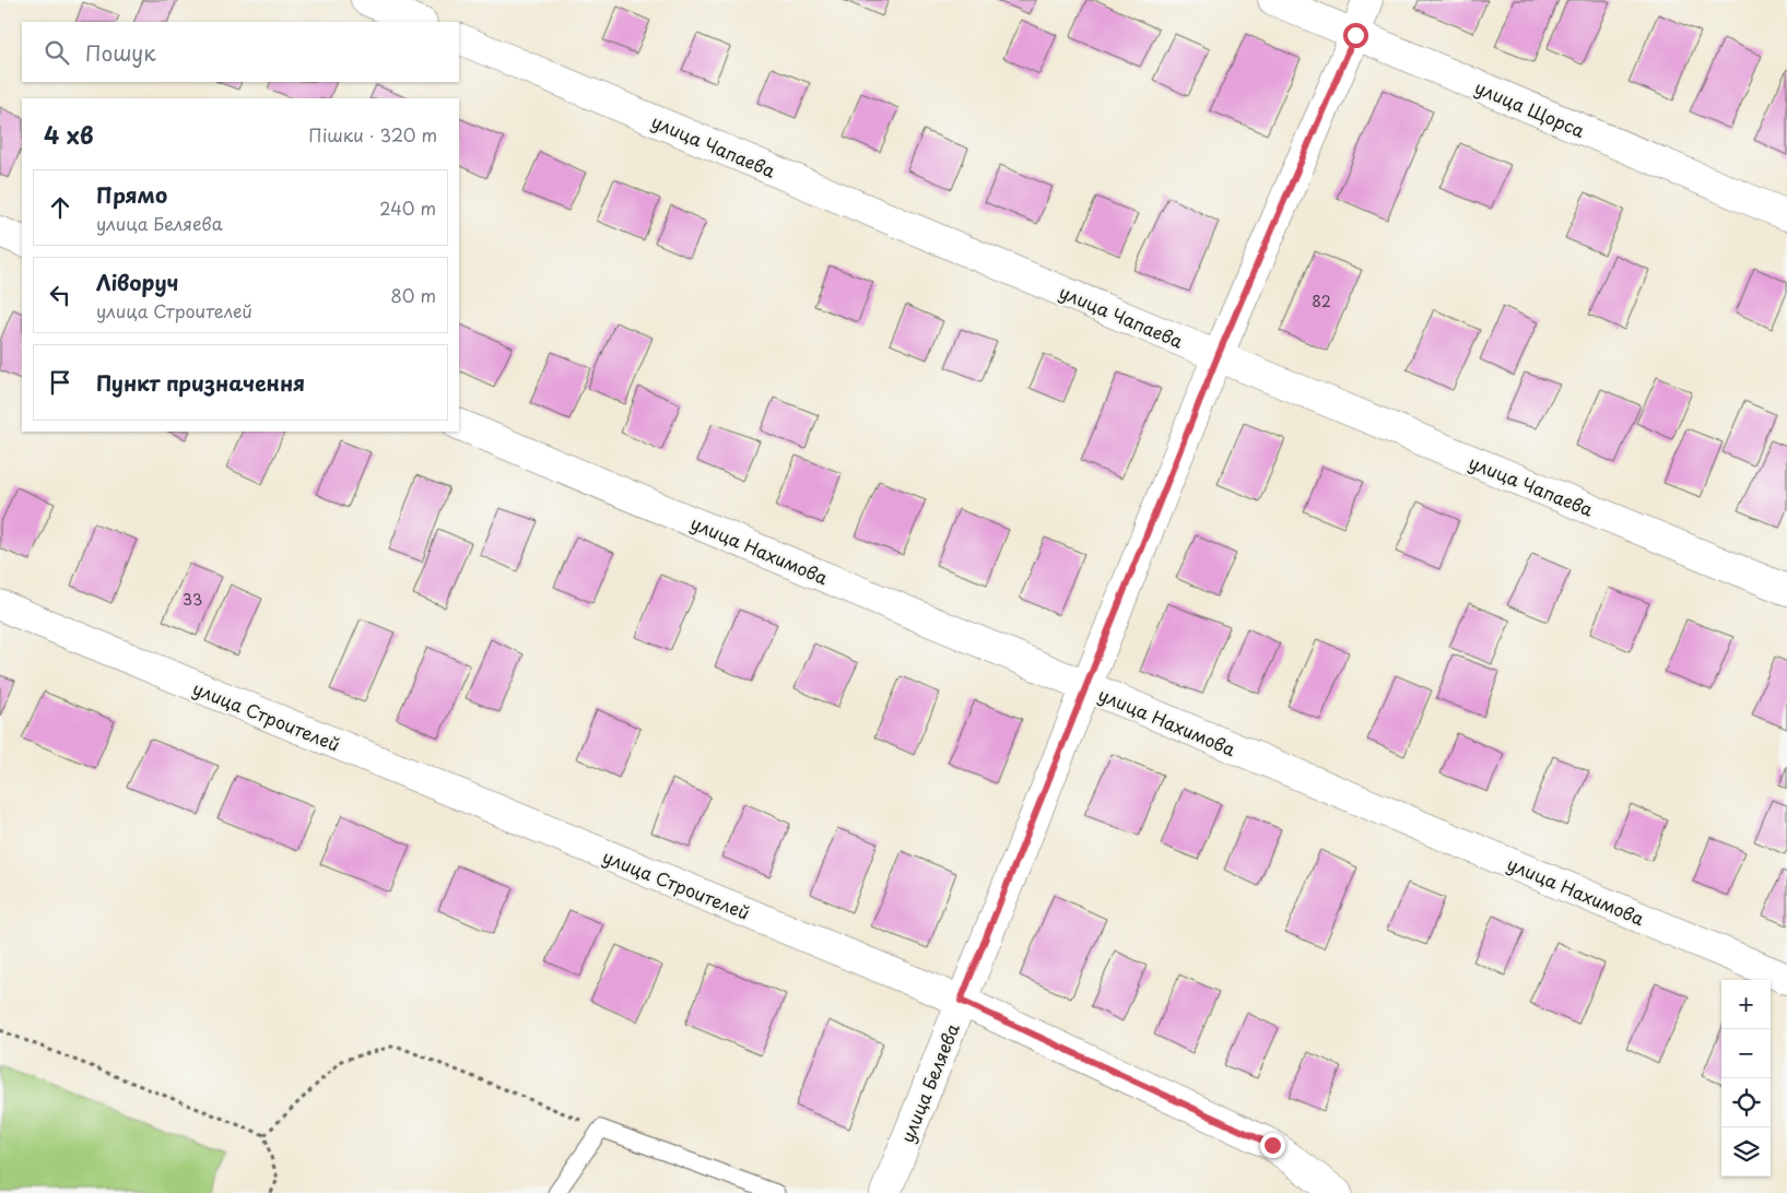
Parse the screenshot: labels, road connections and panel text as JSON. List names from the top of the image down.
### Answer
{
  "streets": {
    "street": [
      "улица Щорса",
      "улица Чапаева",
      "улица Нахимова",
      "улица Строителей",
      "улица Беляева"
    ]
  },
  "crossings": [
    ["улица Щорса", "улица Беляева"],
    ["улица Чапаева", "улица Беляева"],
    ["улица Нахимова", "улица Беляева"],
    ["улица Строителей", "улица Беляева"]
  ],
  "house_numbers": ["82", "33"],
  "page": {
    "search": "Пошук",
    "heading": ["4 хв", "Пішки · 320 m"],
    "list": [
      ["Прямо", "улица Беляева", "240 m"],
      ["Ліворуч", "улица Строителей", "80 m"],
      "Пункт призначення"
    ],
    "map_buttons": ["+", "−"]
  }
}
